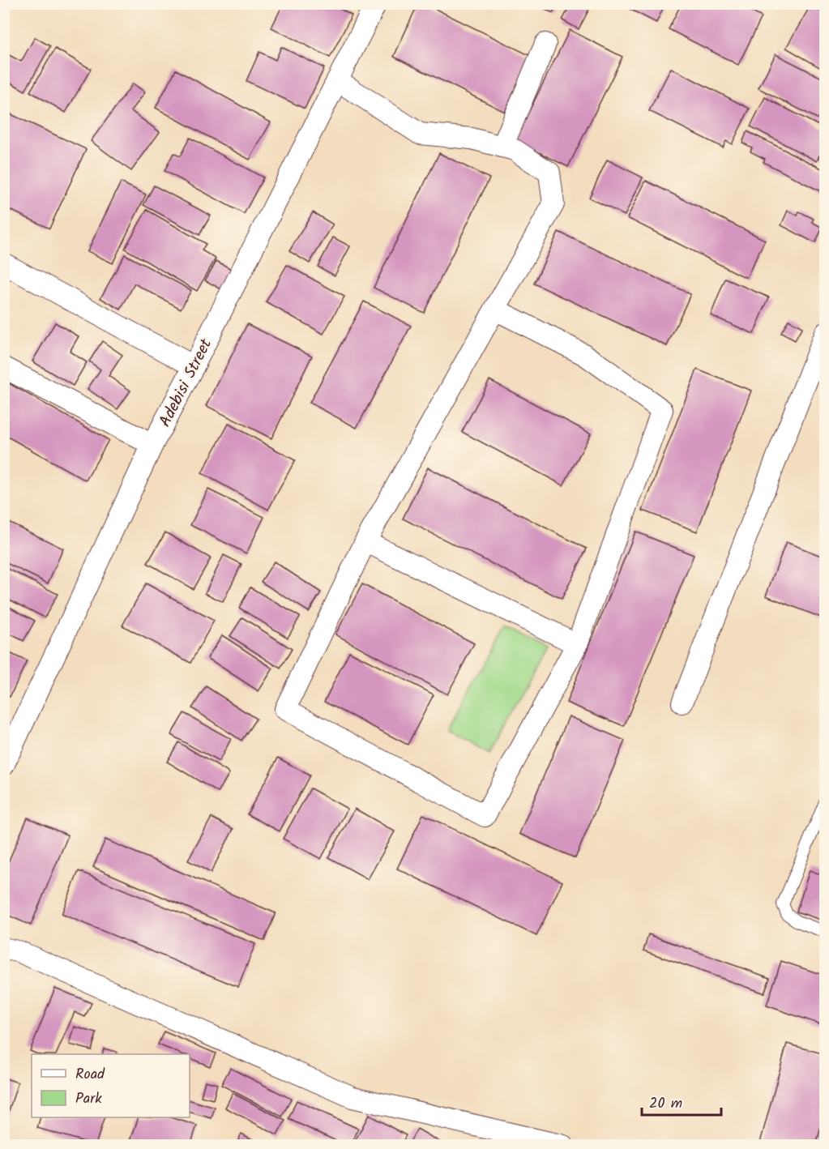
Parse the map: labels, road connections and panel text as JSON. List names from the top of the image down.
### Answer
{
  "streets": {
    "street": ["Adebisi Street"]
  },
  "legend": ["Road", "Park"],
  "scale_bar": "20 m"
}
